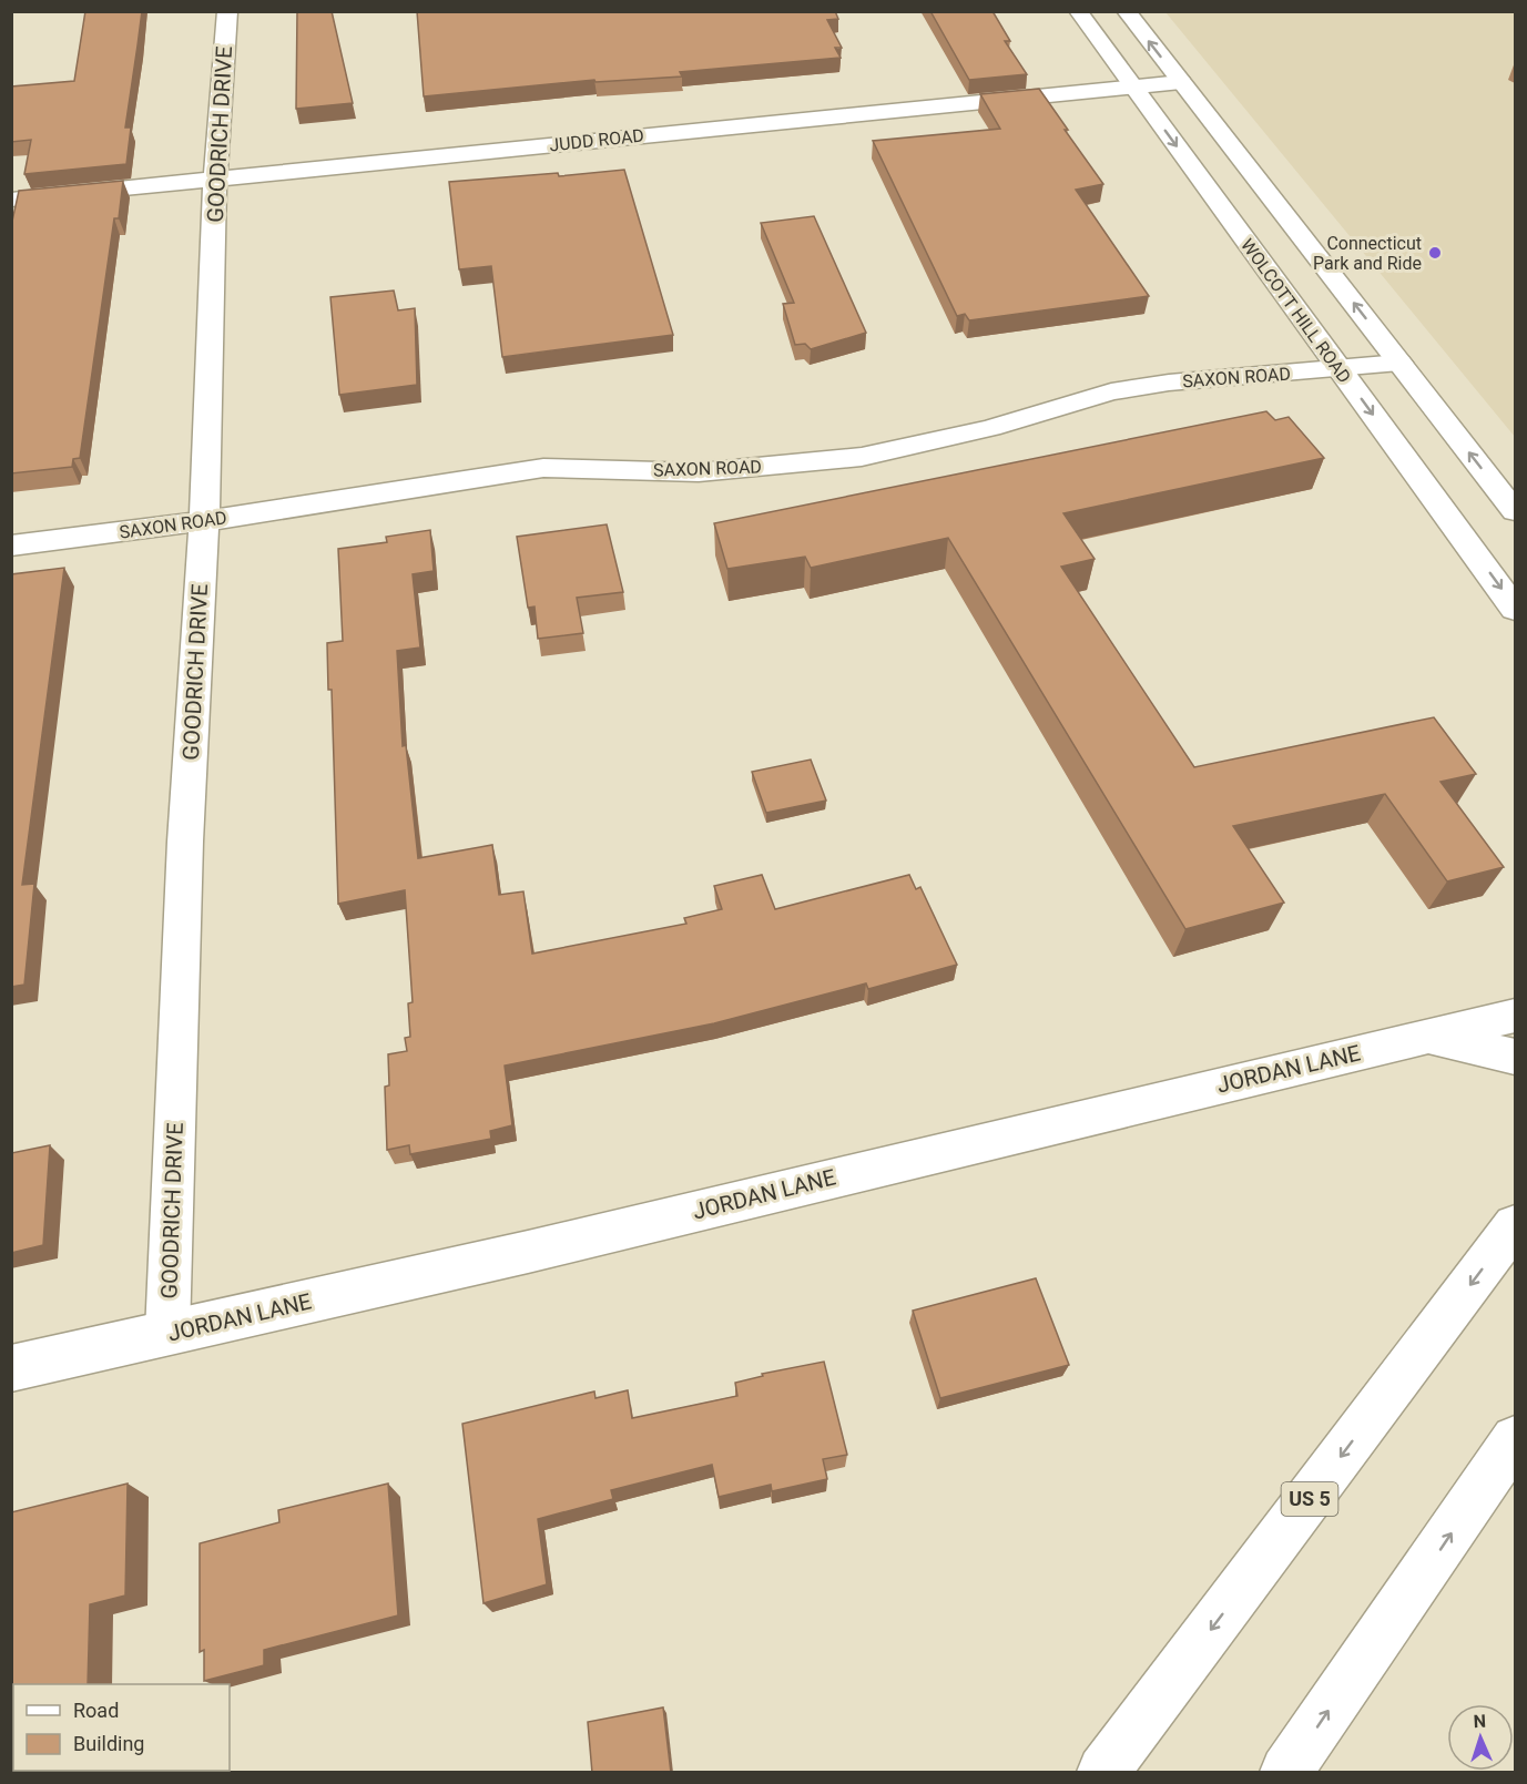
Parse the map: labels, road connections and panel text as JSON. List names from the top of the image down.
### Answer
{
  "streets": {
    "main road": [
      "GOODRICH DRIVE",
      "JUDD ROAD",
      "WOLCOTT HILL ROAD",
      "SAXON ROAD",
      "JORDAN LANE",
      "US 5"
    ]
  },
  "crossings": [
    ["GOODRICH DRIVE", "JUDD ROAD"],
    ["GOODRICH DRIVE", "SAXON ROAD"],
    ["GOODRICH DRIVE", "JORDAN LANE"],
    ["JUDD ROAD", "WOLCOTT HILL ROAD"],
    ["WOLCOTT HILL ROAD", "SAXON ROAD"]
  ],
  "places": ["Connecticut Park and Ride"],
  "legend": ["Road", "Building"],
  "north": "top"
}
